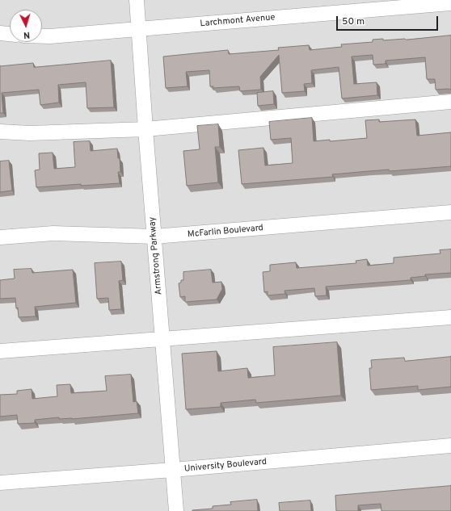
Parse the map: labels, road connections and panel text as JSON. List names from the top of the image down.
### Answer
{
  "streets": {
    "street": [
      "Larchmont Avenue",
      "McFarlin Boulevard",
      "Armstrong Parkway",
      "University Boulevard"
    ]
  },
  "crossings": [
    ["Larchmont Avenue", "Armstrong Parkway"],
    ["McFarlin Boulevard", "Armstrong Parkway"],
    ["Armstrong Parkway", "University Boulevard"]
  ],
  "scale_bar": "50 m",
  "north": "bottom"
}
